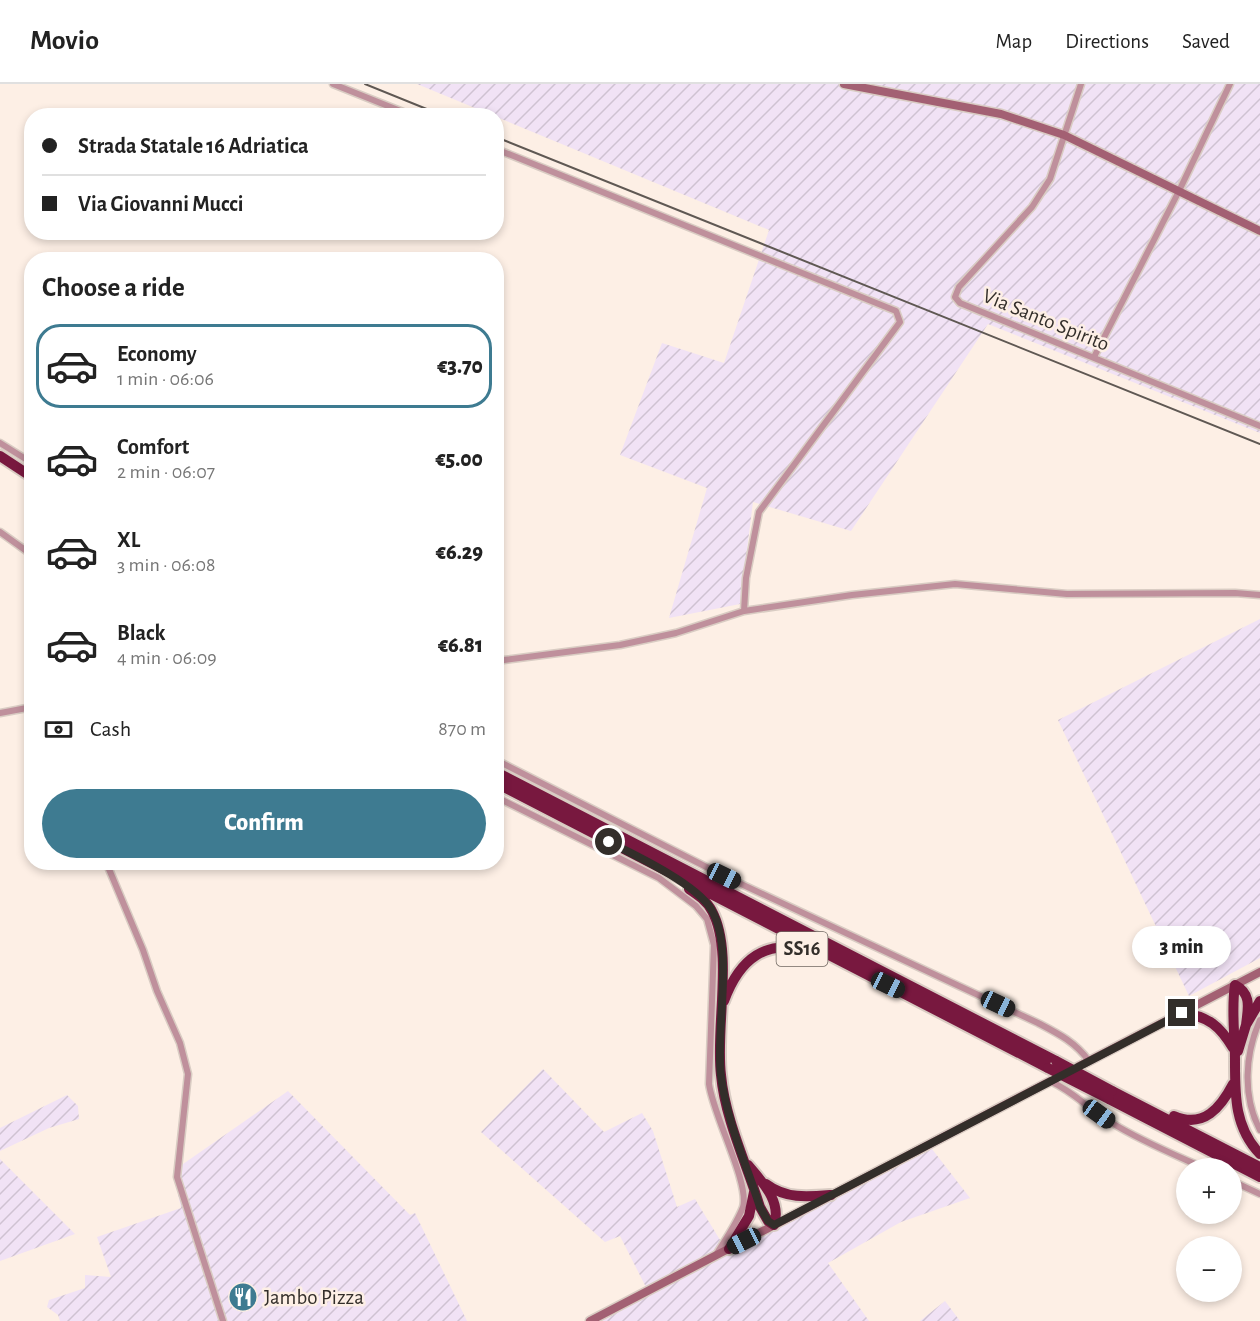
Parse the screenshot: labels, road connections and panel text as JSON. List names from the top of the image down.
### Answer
{
  "streets": {
    "highway": ["SS16"],
    "street": ["Via Santo Spirito"]
  },
  "places": {
    "restaurant": ["Jambo Pizza"]
  },
  "page": {
    "header": "Movio",
    "nav": ["Map", "Directions", "Saved"],
    "banner": ["Strada Statale 16 Adriatica", "Via Giovanni Mucci"],
    "heading": "Choose a ride",
    "list": [
      {
        "name": "Economy",
        "note": "1 min · 06:06",
        "value": "€3.70"
      },
      {
        "name": "Comfort",
        "note": "2 min · 06:07",
        "value": "€5.00"
      },
      {
        "name": "XL",
        "note": "3 min · 06:08",
        "value": "€6.29"
      },
      {
        "name": "Black",
        "note": "4 min · 06:09",
        "value": "€6.81"
      }
    ],
    "pay": ["Cash", "870 m"],
    "buttons": "Confirm",
    "bubble": "3 min",
    "map_buttons": ["+", "−"]
  }
}
